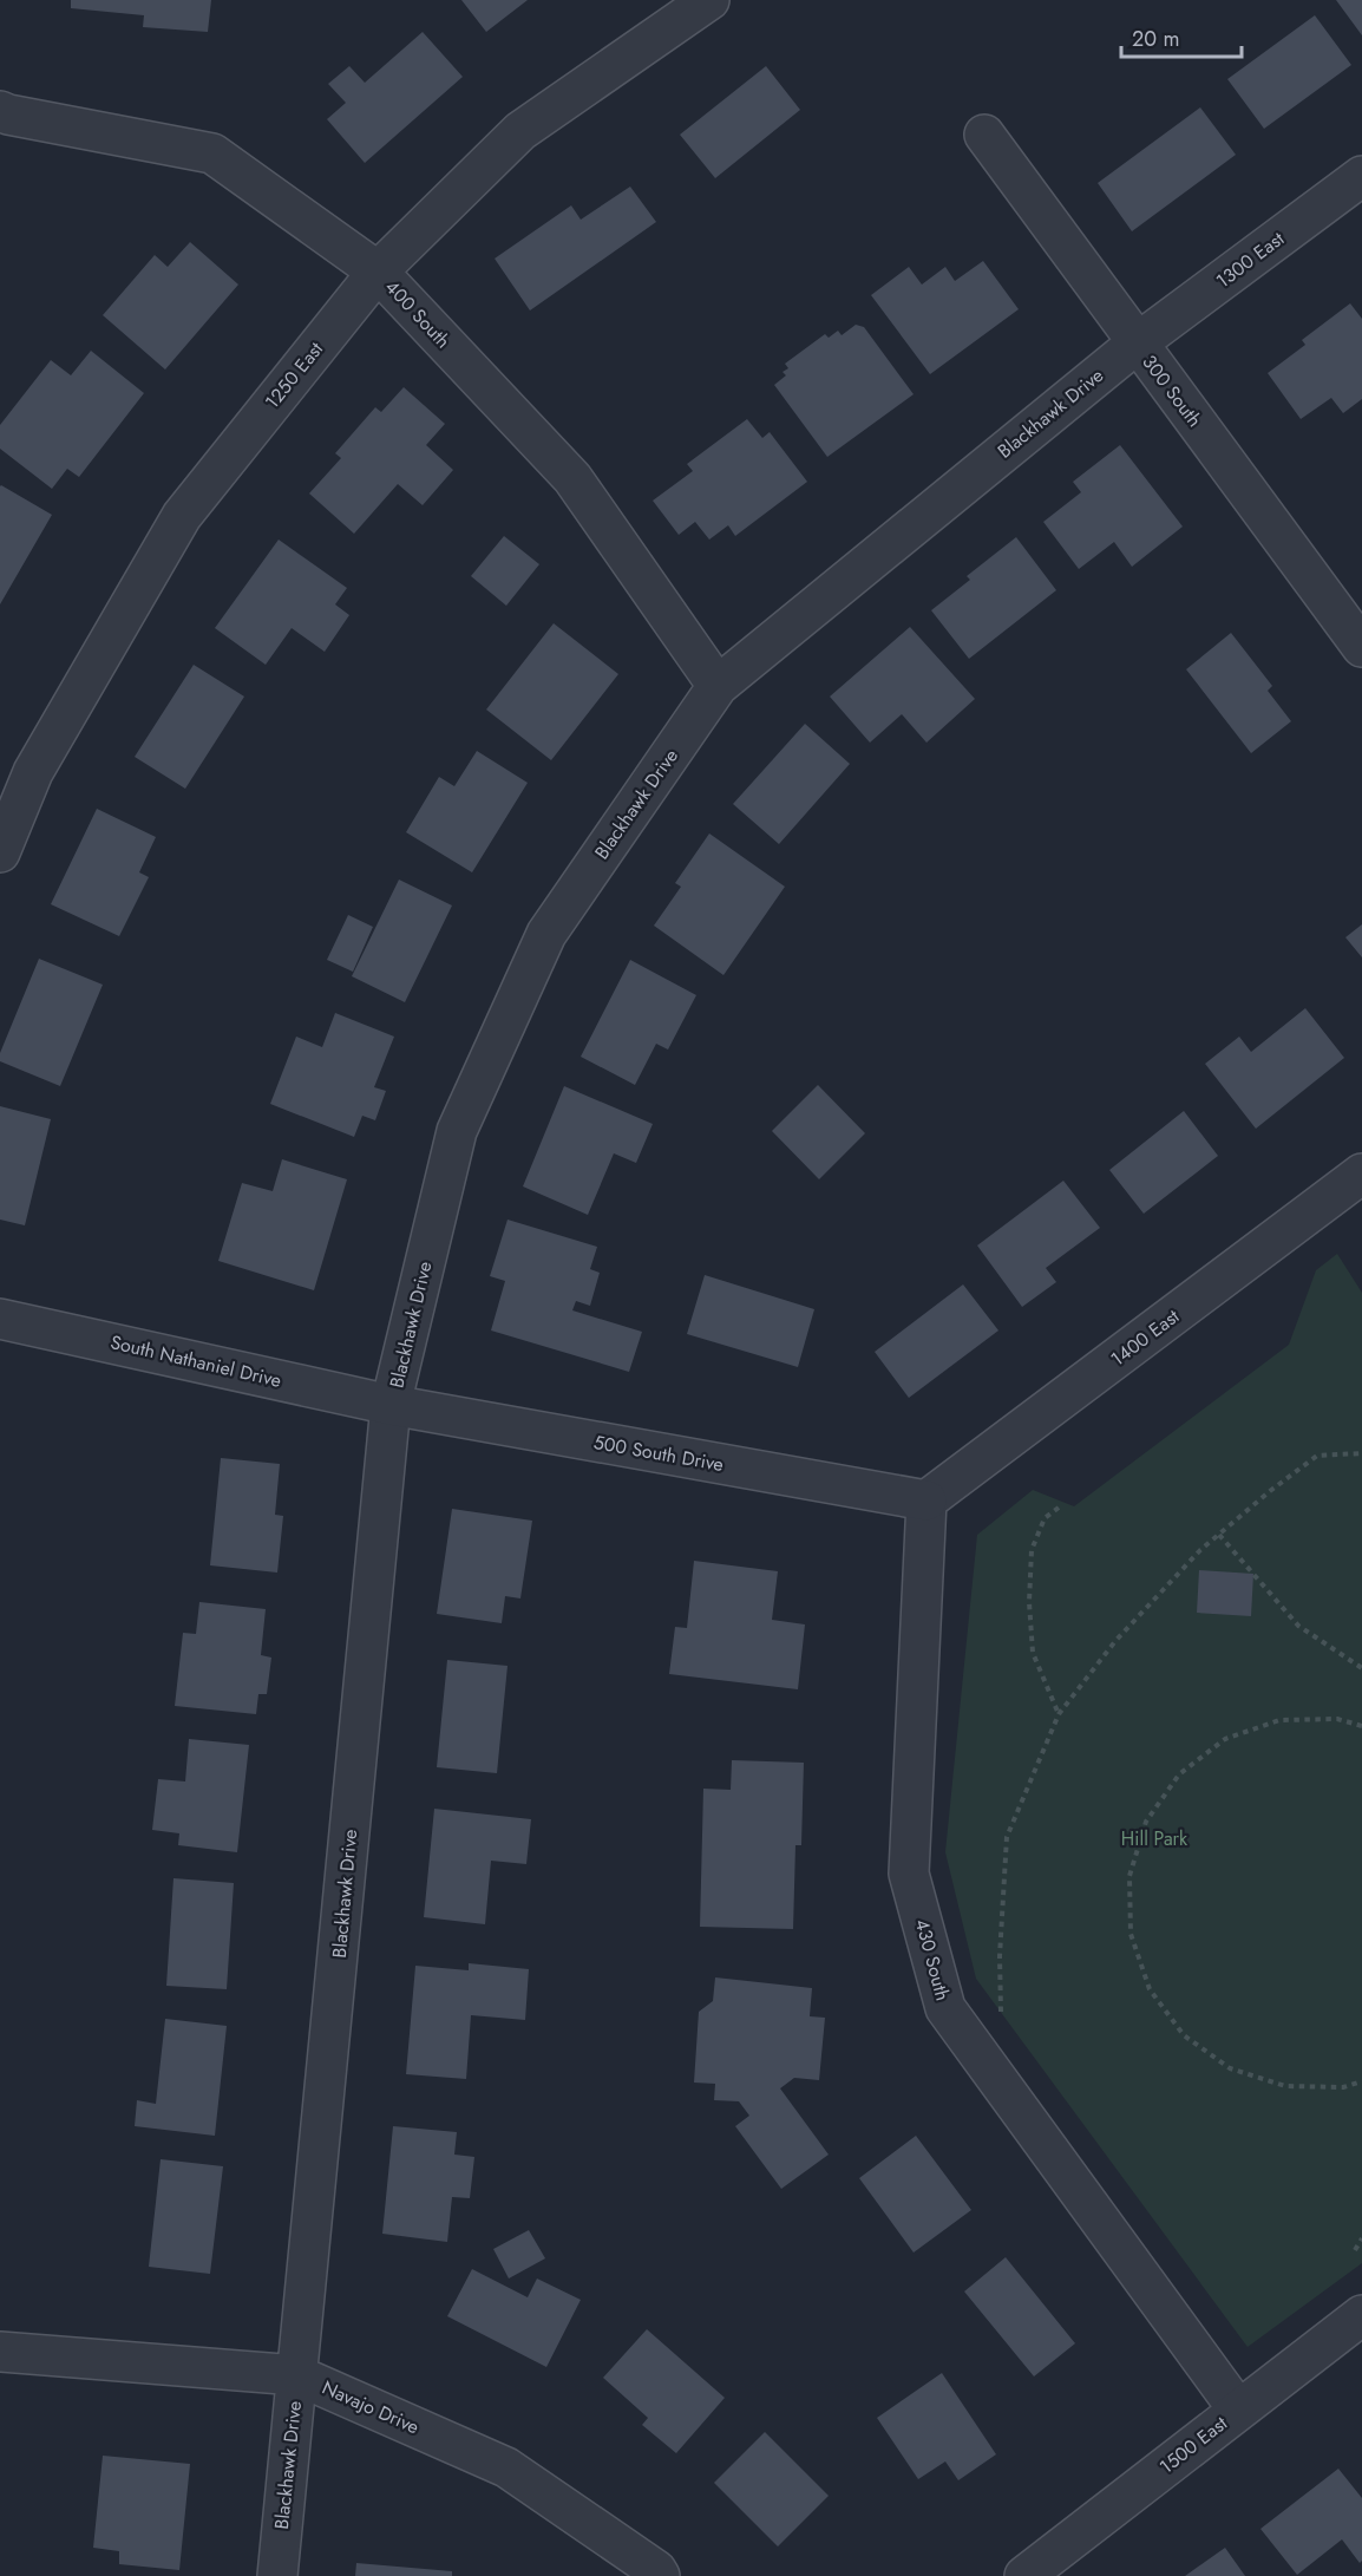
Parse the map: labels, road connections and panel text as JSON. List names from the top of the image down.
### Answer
{
  "streets": {
    "street": [
      "1300 East",
      "400 South",
      "1250 East",
      "300 South",
      "Blackhawk Drive",
      "1400 East",
      "South Nathaniel Drive",
      "500 South Drive",
      "430 South",
      "Navajo Drive",
      "1500 East"
    ]
  },
  "crossings": [
    ["1300 East", "300 South"],
    ["1300 East", "Blackhawk Drive"],
    ["400 South", "1250 East"],
    ["400 South", "Blackhawk Drive"],
    ["300 South", "Blackhawk Drive"],
    ["Blackhawk Drive", "South Nathaniel Drive"],
    ["Blackhawk Drive", "500 South Drive"],
    ["Blackhawk Drive", "Navajo Drive"],
    ["1400 East", "500 South Drive"],
    ["1400 East", "430 South"],
    ["South Nathaniel Drive", "500 South Drive"],
    ["500 South Drive", "430 South"],
    ["430 South", "1500 East"]
  ],
  "parks": ["Hill Park"],
  "scale_bar": "20 m"
}
